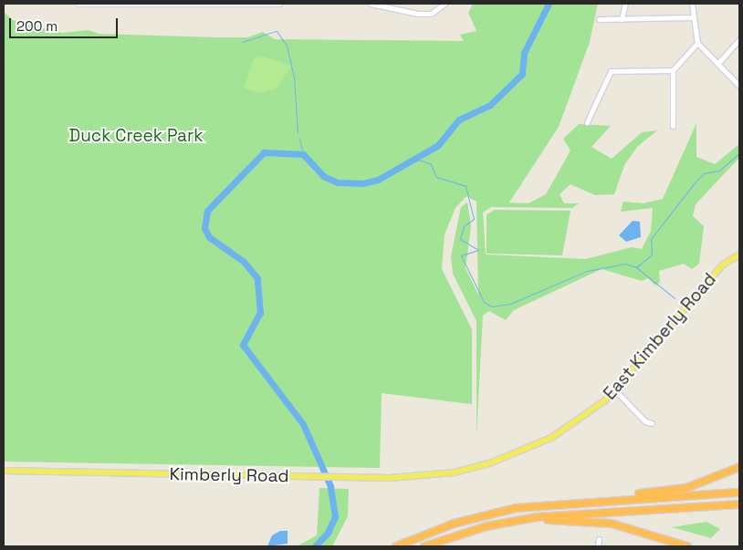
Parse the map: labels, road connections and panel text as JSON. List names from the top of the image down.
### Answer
{
  "streets": {
    "main road": ["East Kimberly Road", "Kimberly Road"]
  },
  "crossings": [
    ["East Kimberly Road", "Kimberly Road"]
  ],
  "parks": ["Duck Creek Park"],
  "scale_bar": "200 m"
}
